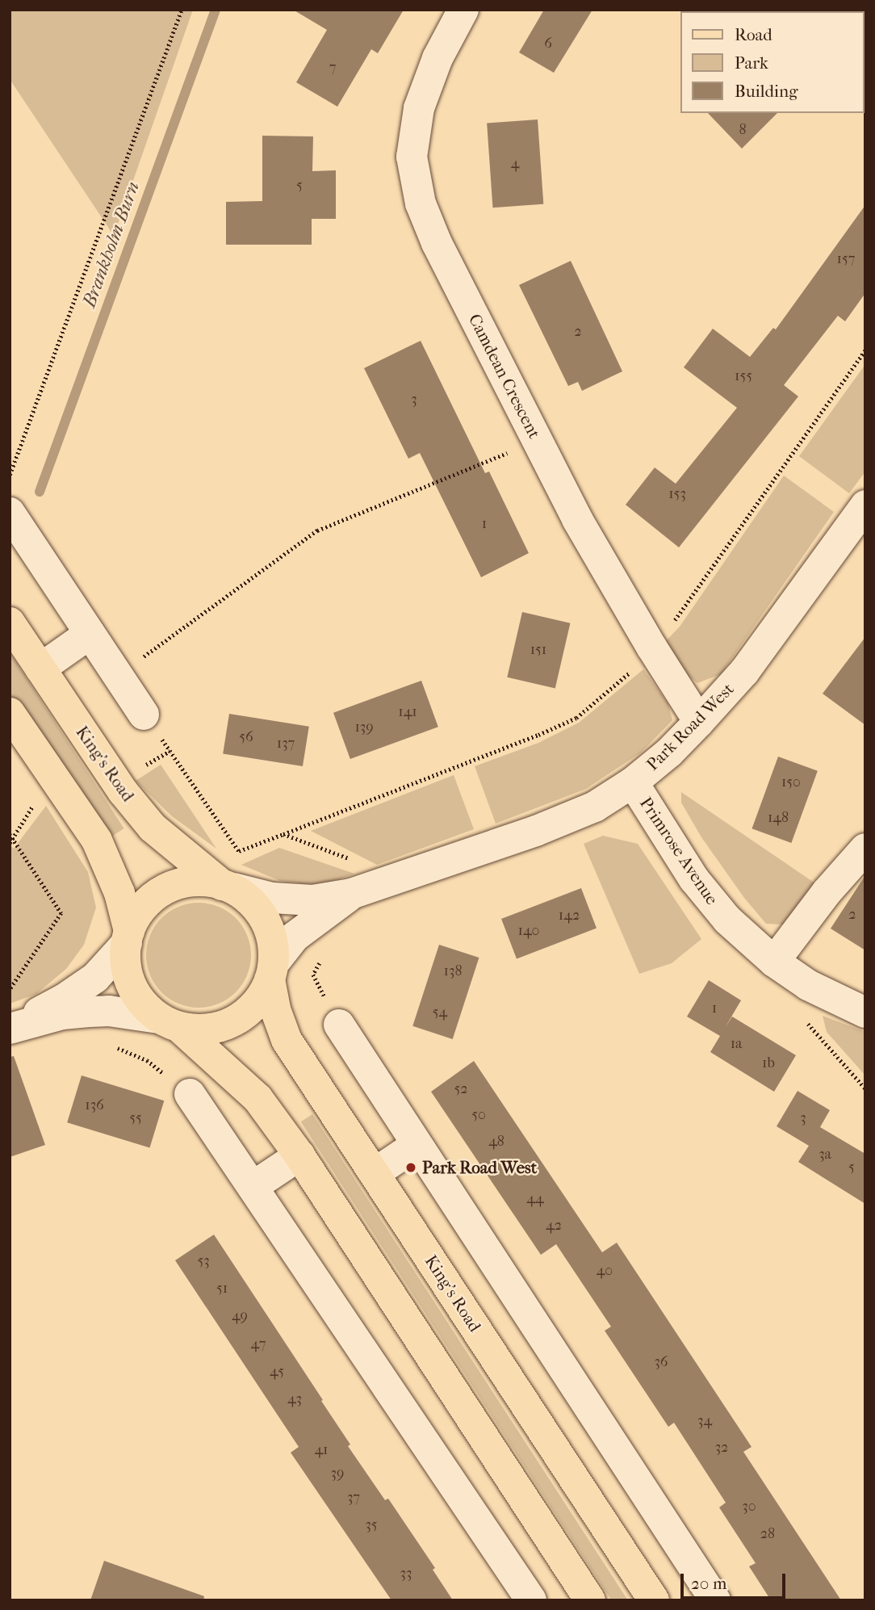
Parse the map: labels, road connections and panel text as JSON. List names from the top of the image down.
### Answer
{
  "streets": {
    "main road": ["King's Road"],
    "street": ["Camdean Crescent", "Park Road West", "Primrose Avenue"]
  },
  "crossings": [
    ["Camdean Crescent", "Park Road West"],
    ["Park Road West", "King's Road"],
    ["Park Road West", "Primrose Avenue"]
  ],
  "water": ["Brankholm Burn"],
  "places": ["Park Road West"],
  "house_numbers": [
    "6",
    "7",
    "8",
    "4",
    "5",
    "157",
    "2",
    "155",
    "3",
    "153",
    "1",
    "151",
    "141",
    "139",
    "56",
    "137",
    "150",
    "148",
    "2",
    "142",
    "140",
    "138",
    "1",
    "54",
    "1a",
    "1b",
    "52",
    "136",
    "50",
    "55",
    "3",
    "48",
    "3a",
    "5",
    "44",
    "42",
    "53",
    "40",
    "51",
    "49",
    "47",
    "36",
    "45",
    "43",
    "34",
    "32",
    "41",
    "39",
    "37",
    "30",
    "35",
    "28",
    "33"
  ],
  "legend": ["Road", "Park", "Building"],
  "scale_bar": "20 m"
}
